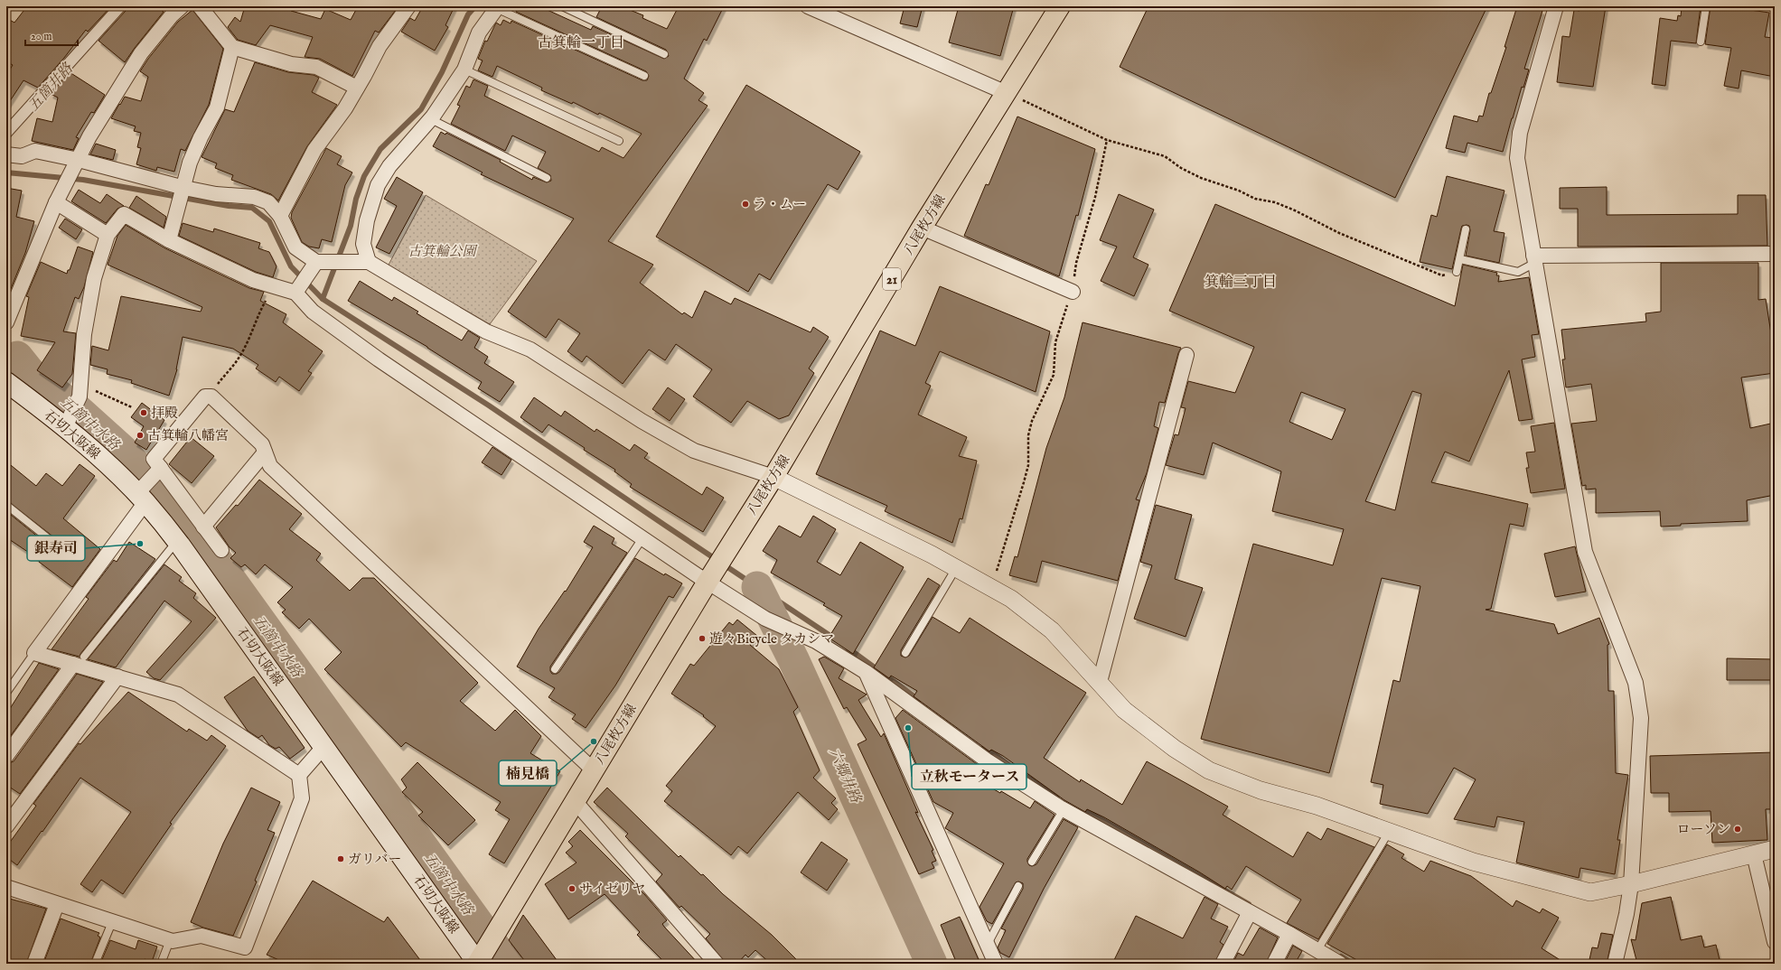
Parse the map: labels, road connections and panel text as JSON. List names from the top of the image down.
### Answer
{
  "streets": {
    "main road": ["八尾枚方線", "21", "石切大阪線"]
  },
  "crossings": [
    ["八尾枚方線", "石切大阪線"]
  ],
  "districts": ["古箕輪一丁目", "箕輪三丁目"],
  "water": ["五箇井路", "五箇中水路", "六郷井路"],
  "parks": ["古箕輪公園"],
  "places": [
    "ラ・ムー",
    "拝殿",
    "古箕輪八幡宮",
    "銀寿司",
    "遊々Bicycle タカシマ",
    "立秋モータース",
    "楠見橋",
    "ローソン",
    "ガリバー",
    "サイゼリヤ"
  ],
  "scale_bar": "20 m"
}
